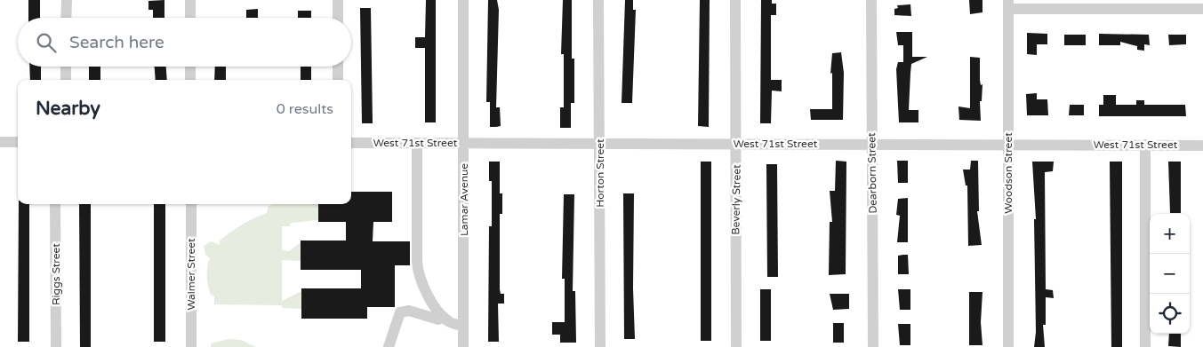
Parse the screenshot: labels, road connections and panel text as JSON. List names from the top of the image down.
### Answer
{
  "streets": {
    "street": [
      "West 71st Street",
      "Horton Street",
      "Dearborn Street",
      "Woodson Street",
      "Lamar Avenue",
      "Beverly Street",
      "Riggs Street",
      "Walmer Street"
    ]
  },
  "crossings": [
    ["West 71st Street", "Horton Street"],
    ["West 71st Street", "Dearborn Street"],
    ["West 71st Street", "Woodson Street"],
    ["West 71st Street", "Lamar Avenue"],
    ["West 71st Street", "Beverly Street"]
  ],
  "page": {
    "search": "Search here",
    "heading": ["Nearby", "0 results"],
    "map_buttons": ["+", "−"]
  }
}
